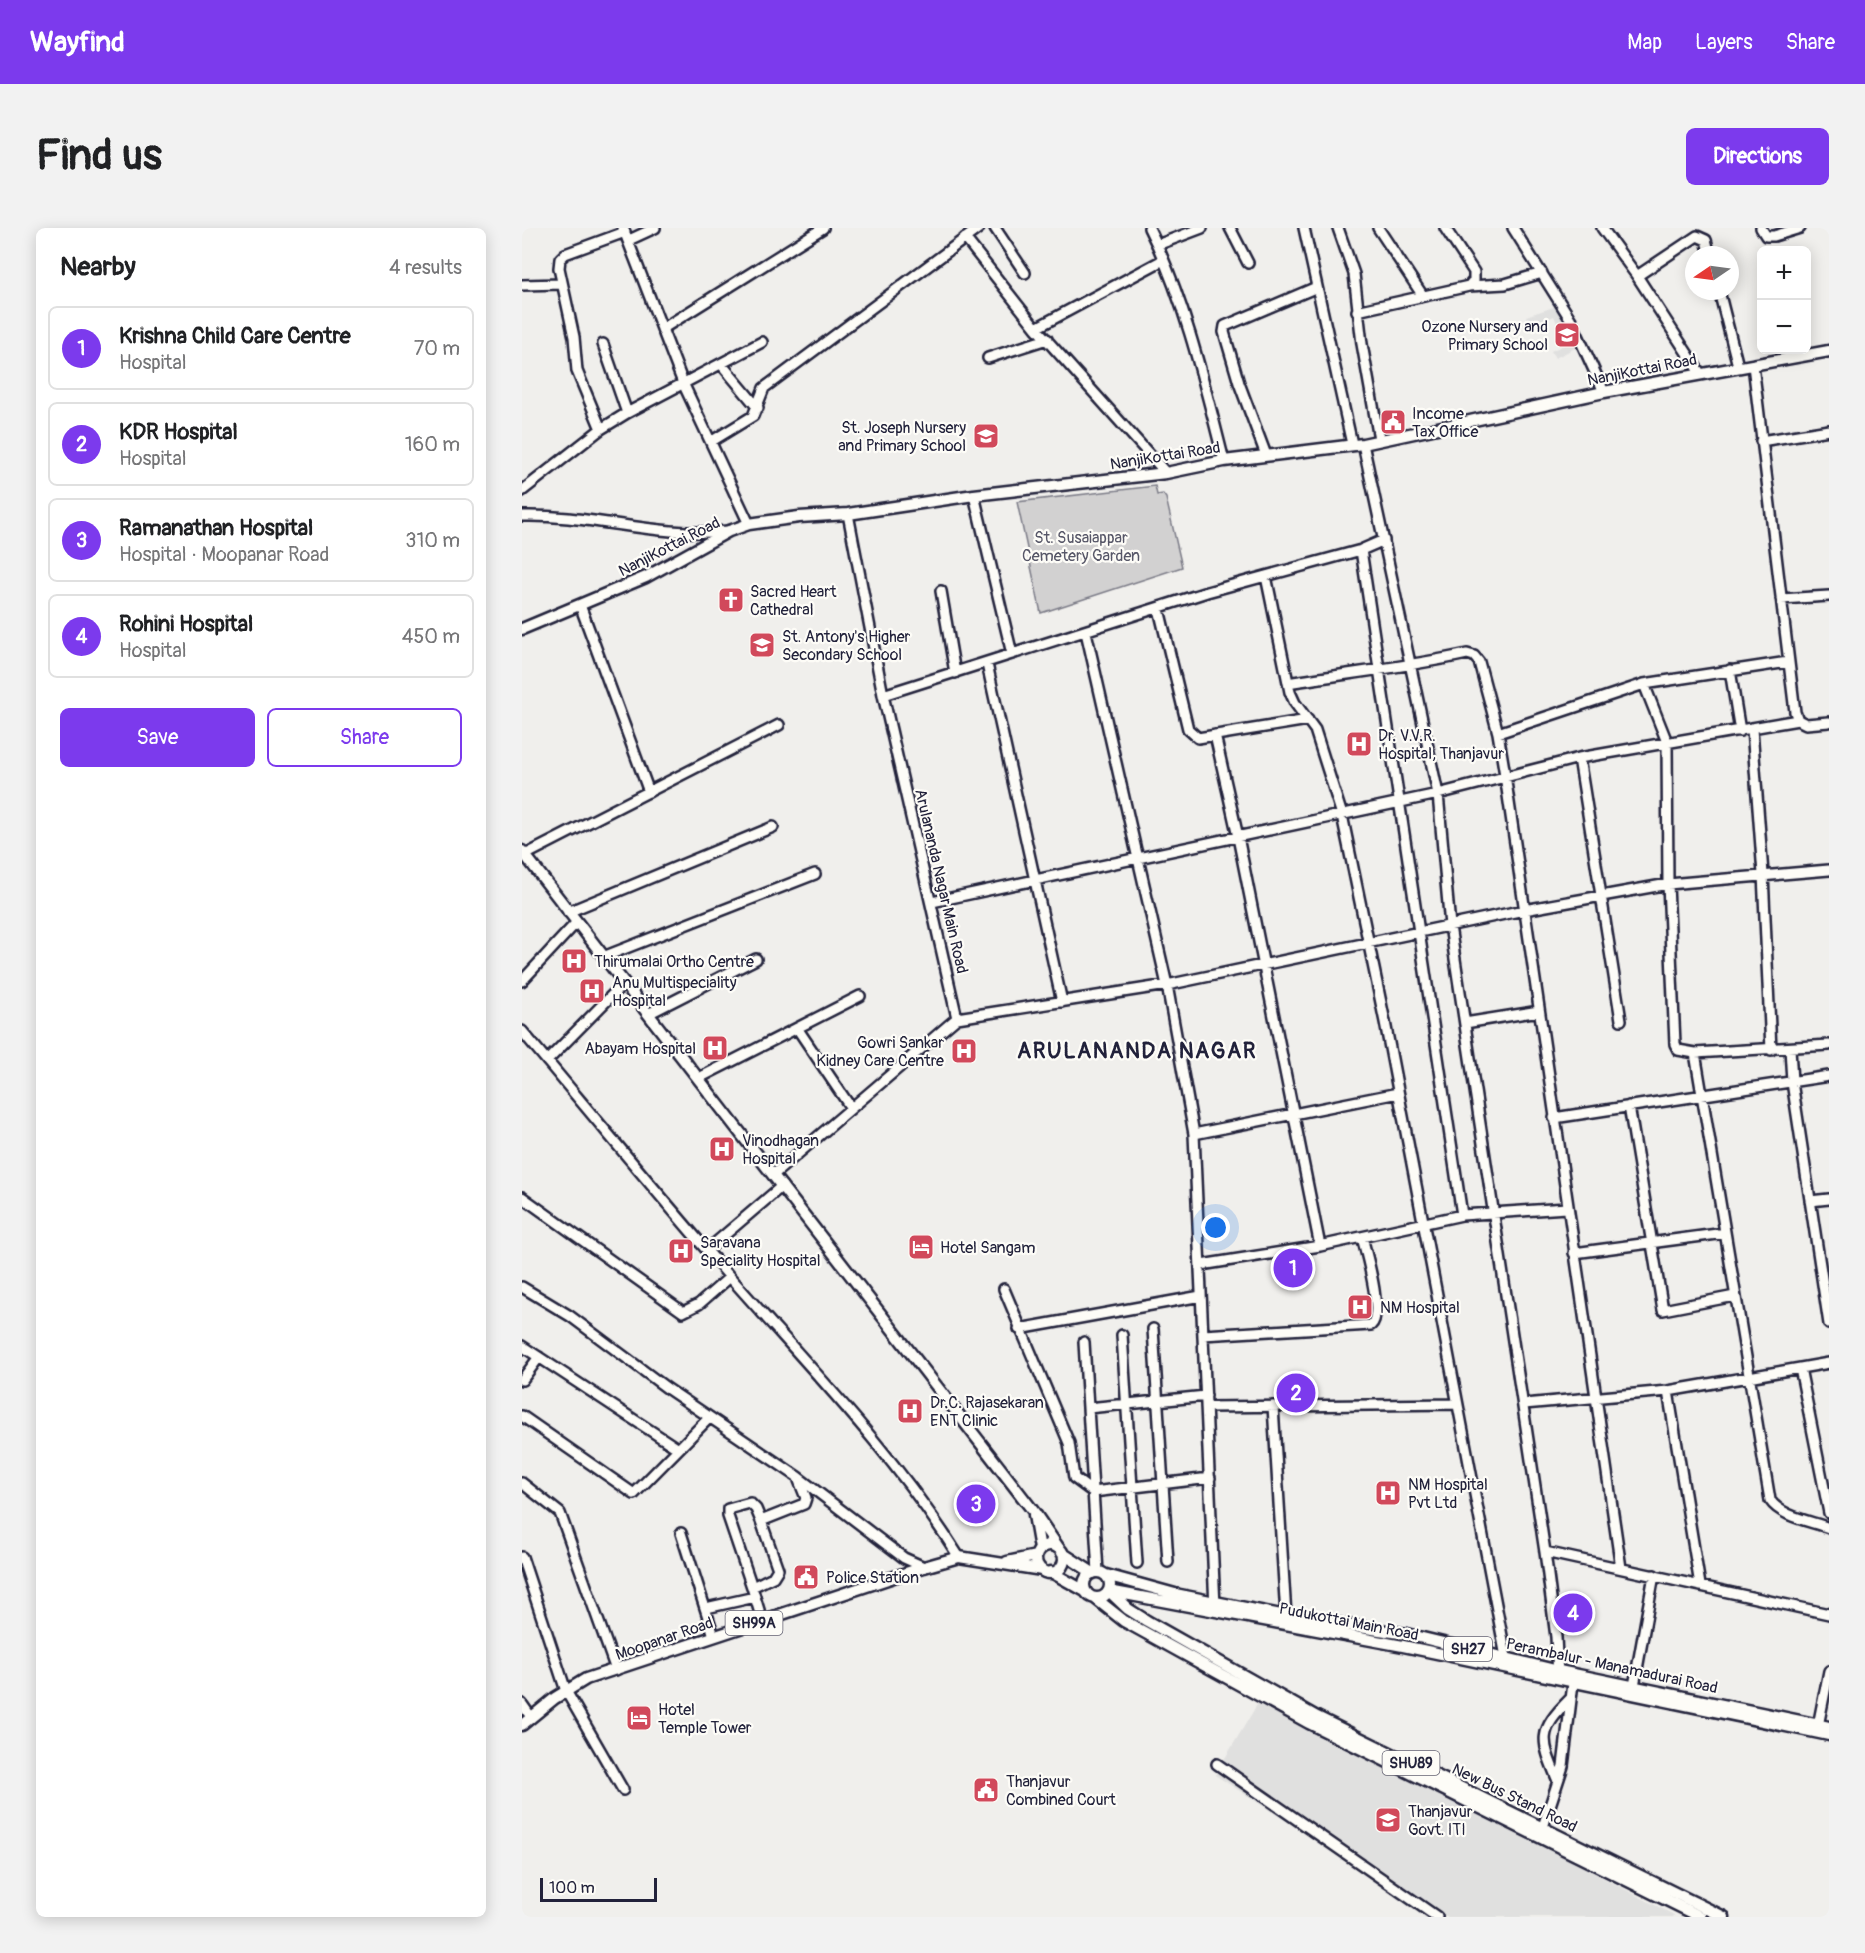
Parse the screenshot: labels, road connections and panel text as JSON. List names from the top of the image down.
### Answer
{
  "streets": {
    "main road": [
      "NanjiKottai Road",
      "Pudukottai Main Road",
      "SH99A",
      "Moopanar Road",
      "SH27",
      "Perambalur - Manamadurai Road",
      "SHU89",
      "New Bus Stand Road"
    ],
    "street": ["Arulananda Nagar Main Road"]
  },
  "crossings": [
    ["NanjiKottai Road", "Arulananda Nagar Main Road"],
    ["Pudukottai Main Road", "Perambalur - Manamadurai Road"],
    ["Pudukottai Main Road", "SHU89"],
    ["Pudukottai Main Road", "New Bus Stand Road"],
    ["Moopanar Road", "Perambalur - Manamadurai Road"],
    ["Moopanar Road", "SHU89"],
    ["Perambalur - Manamadurai Road", "SHU89"],
    ["Perambalur - Manamadurai Road", "New Bus Stand Road"],
    ["SHU89", "New Bus Stand Road"]
  ],
  "districts": ["ARULANANDA NAGAR"],
  "parks": ["St. Susaiappar Cemetery Garden"],
  "places": {
    "school or university": [
      "Ozone Nursery and Primary School",
      "St. Joseph Nursery and Primary School",
      "St. Antony's Higher Secondary School",
      "Thanjavur Govt. ITI"
    ],
    "public building": ["Income Tax Office", "Police Station", "Thanjavur Combined Court"],
    "church": ["Sacred Heart Cathedral"],
    "hospital": [
      "Dr. V.V.R. Hospital, Thanjavur",
      "Thirumalai Ortho Centre",
      "Anu Multispeciality Hospital",
      "Abayam Hospital",
      "Gowri Sankar Kidney Care Centre",
      "Vinodhagan Hospital",
      "Saravana Speciality Hospital",
      "NM Hospital",
      "Dr.C. Rajasekaran ENT Clinic",
      "NM Hospital Pvt Ltd"
    ],
    "hotel": ["Hotel Sangam", "Hotel Temple Tower"]
  },
  "scale_bar": "100 m",
  "north": "left",
  "page": {
    "header": "Wayfind",
    "nav": ["Map", "Layers", "Share"],
    "buttons": [
      "Directions",
      ["Save", "Share"]
    ],
    "title": "Find us",
    "heading": ["Nearby", "4 results"],
    "map_buttons": ["+", "−"],
    "list": [
      {
        "mark": "1",
        "name": "Krishna Child Care Centre",
        "note": "Hospital",
        "value": "70 m"
      },
      {
        "mark": "2",
        "name": "KDR Hospital",
        "note": "Hospital",
        "value": "160 m"
      },
      {
        "mark": "3",
        "name": "Ramanathan Hospital",
        "note": "Hospital · Moopanar Road",
        "value": "310 m"
      },
      {
        "mark": "4",
        "name": "Rohini Hospital",
        "note": "Hospital",
        "value": "450 m"
      }
    ],
    "pins": [
      "1",
      "2",
      "3",
      "4"
    ],
    "scale": "100 m"
  }
}
